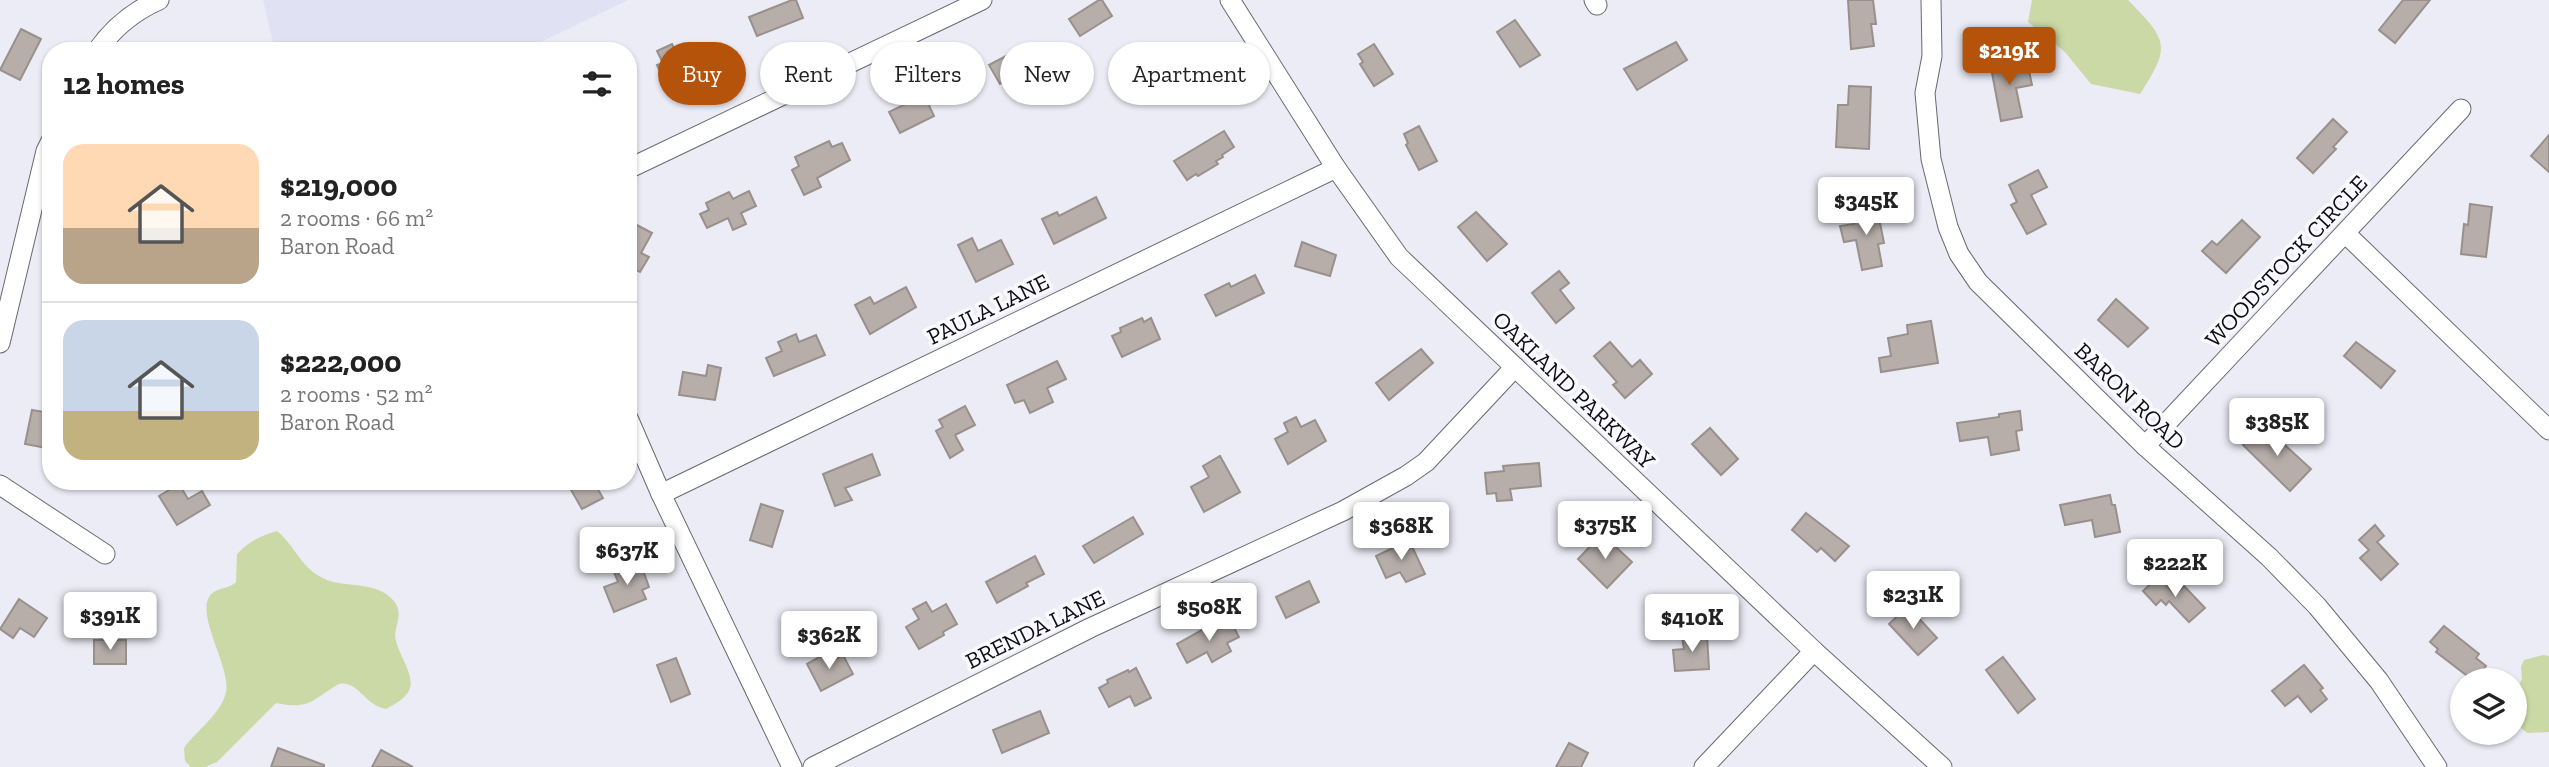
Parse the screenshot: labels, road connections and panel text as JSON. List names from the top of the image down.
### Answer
{
  "streets": {
    "street": [
      "WOODSTOCK CIRCLE",
      "PAULA LANE",
      "OAKLAND PARKWAY",
      "BARON ROAD",
      "BRENDA LANE"
    ]
  },
  "crossings": [
    ["WOODSTOCK CIRCLE", "BARON ROAD"],
    ["PAULA LANE", "OAKLAND PARKWAY"],
    ["OAKLAND PARKWAY", "BRENDA LANE"]
  ],
  "page": {
    "price": [
      "$219K",
      "$345K",
      "$385K",
      "$375K",
      "$368K",
      "$637K",
      "$222K",
      "$231K",
      "$508K",
      "$391K",
      "$410K",
      "$362K"
    ],
    "chip": [
      "Buy",
      "Rent",
      "Filters",
      "New",
      "Apartment"
    ],
    "heading": "12 homes",
    "list": [
      {
        "name": "$219,000",
        "note": "2 rooms · 66 m² · Baron Road"
      },
      {
        "name": "$222,000",
        "note": "2 rooms · 52 m² · Baron Road"
      }
    ]
  }
}
